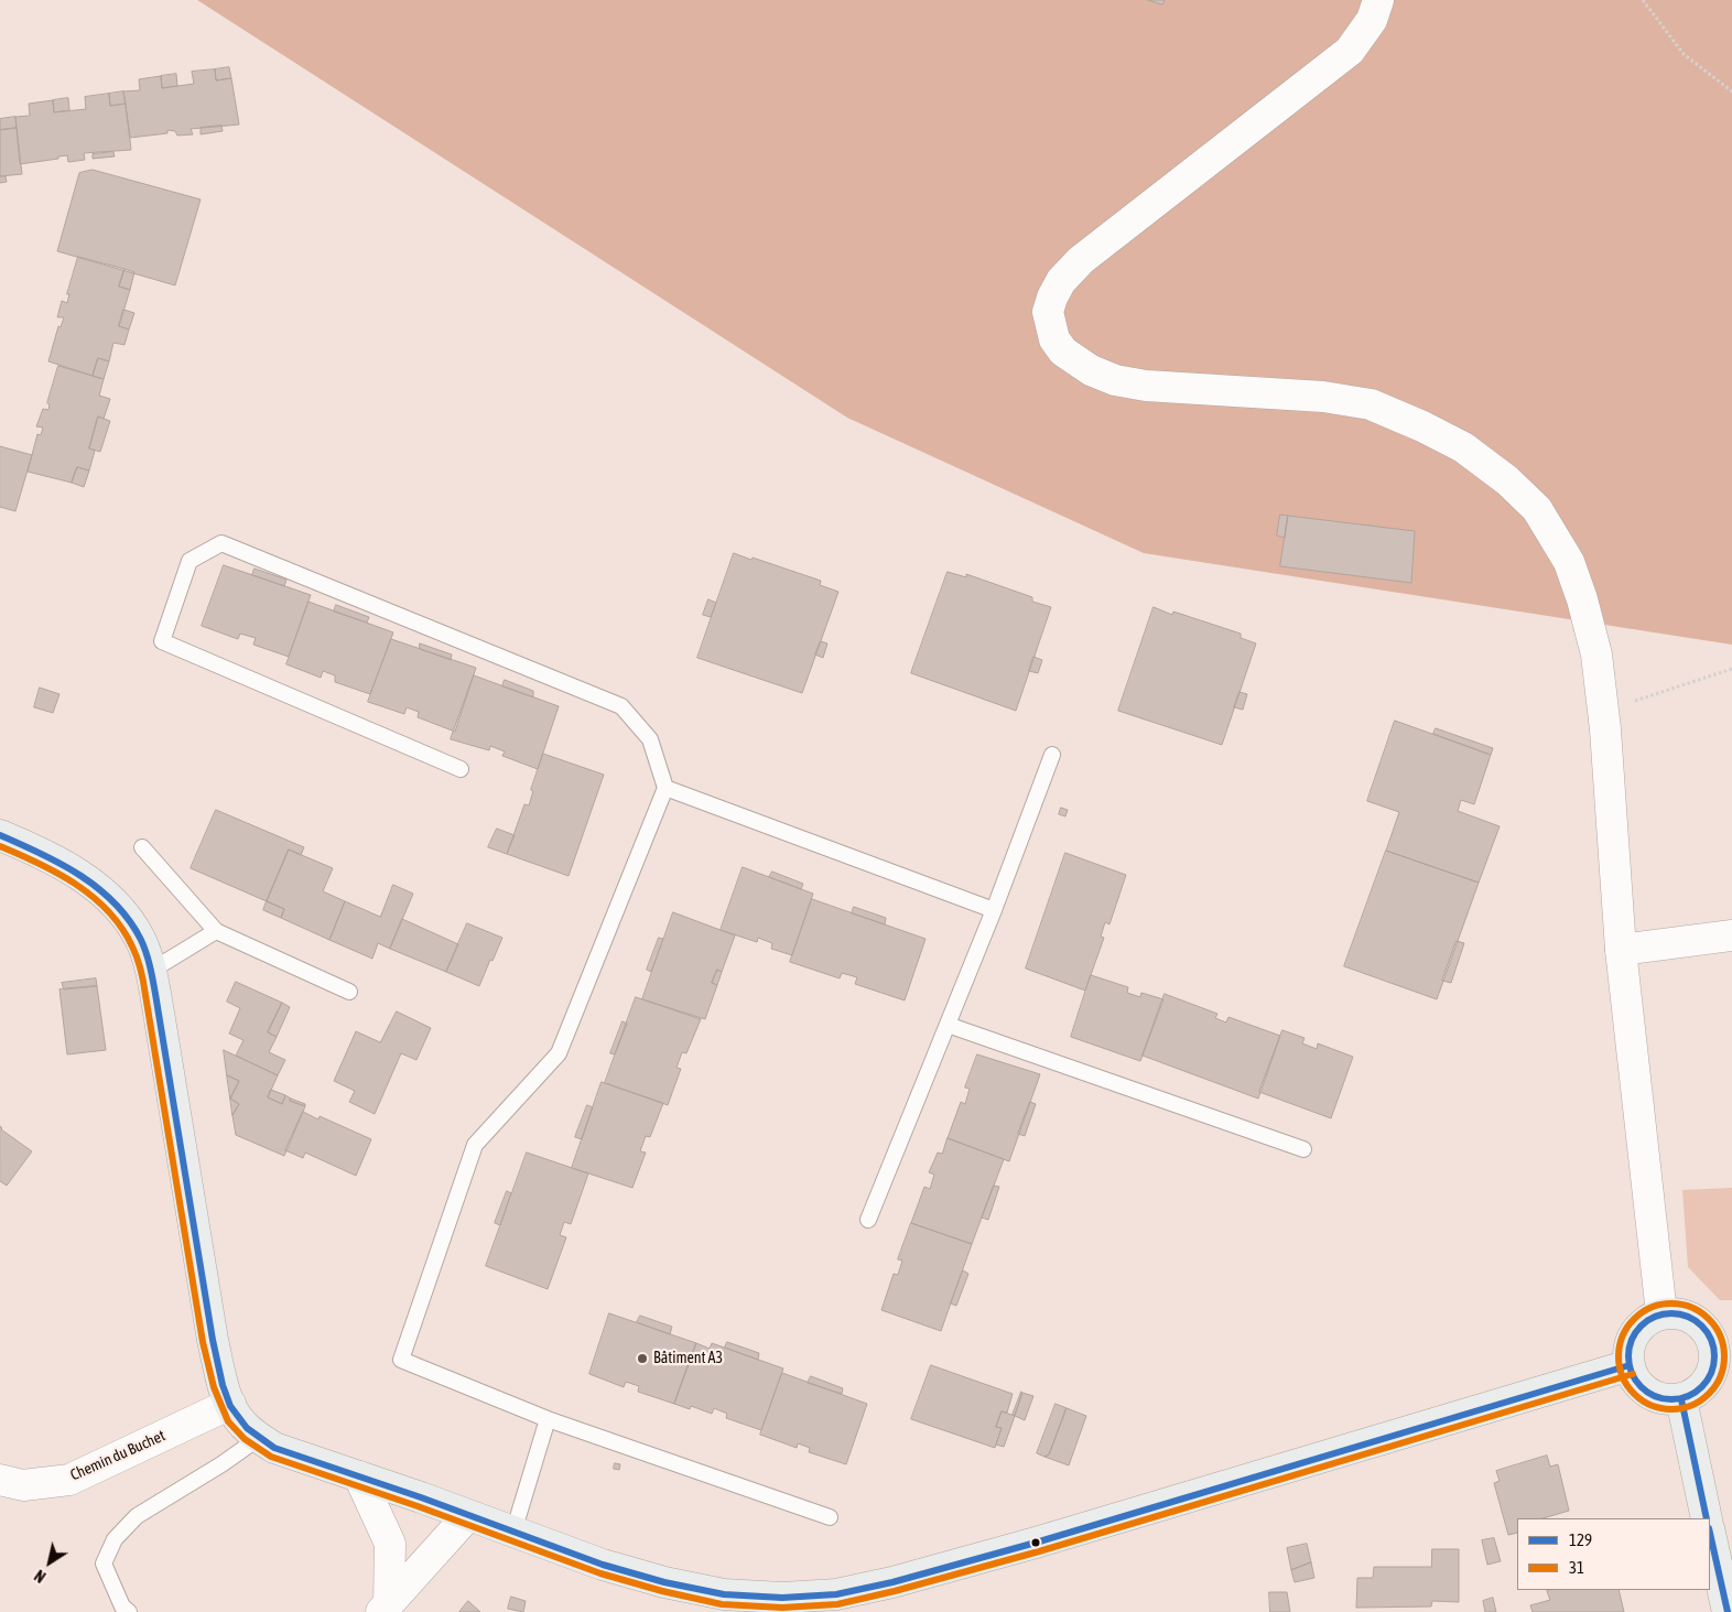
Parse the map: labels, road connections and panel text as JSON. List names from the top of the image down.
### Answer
{
  "streets": {
    "street": ["Chemin du Buchet"]
  },
  "places": ["Bâtiment A3"],
  "lines": ["transit line 129", "transit line 31"],
  "legend": ["129", "31"],
  "north": "bottom left"
}
